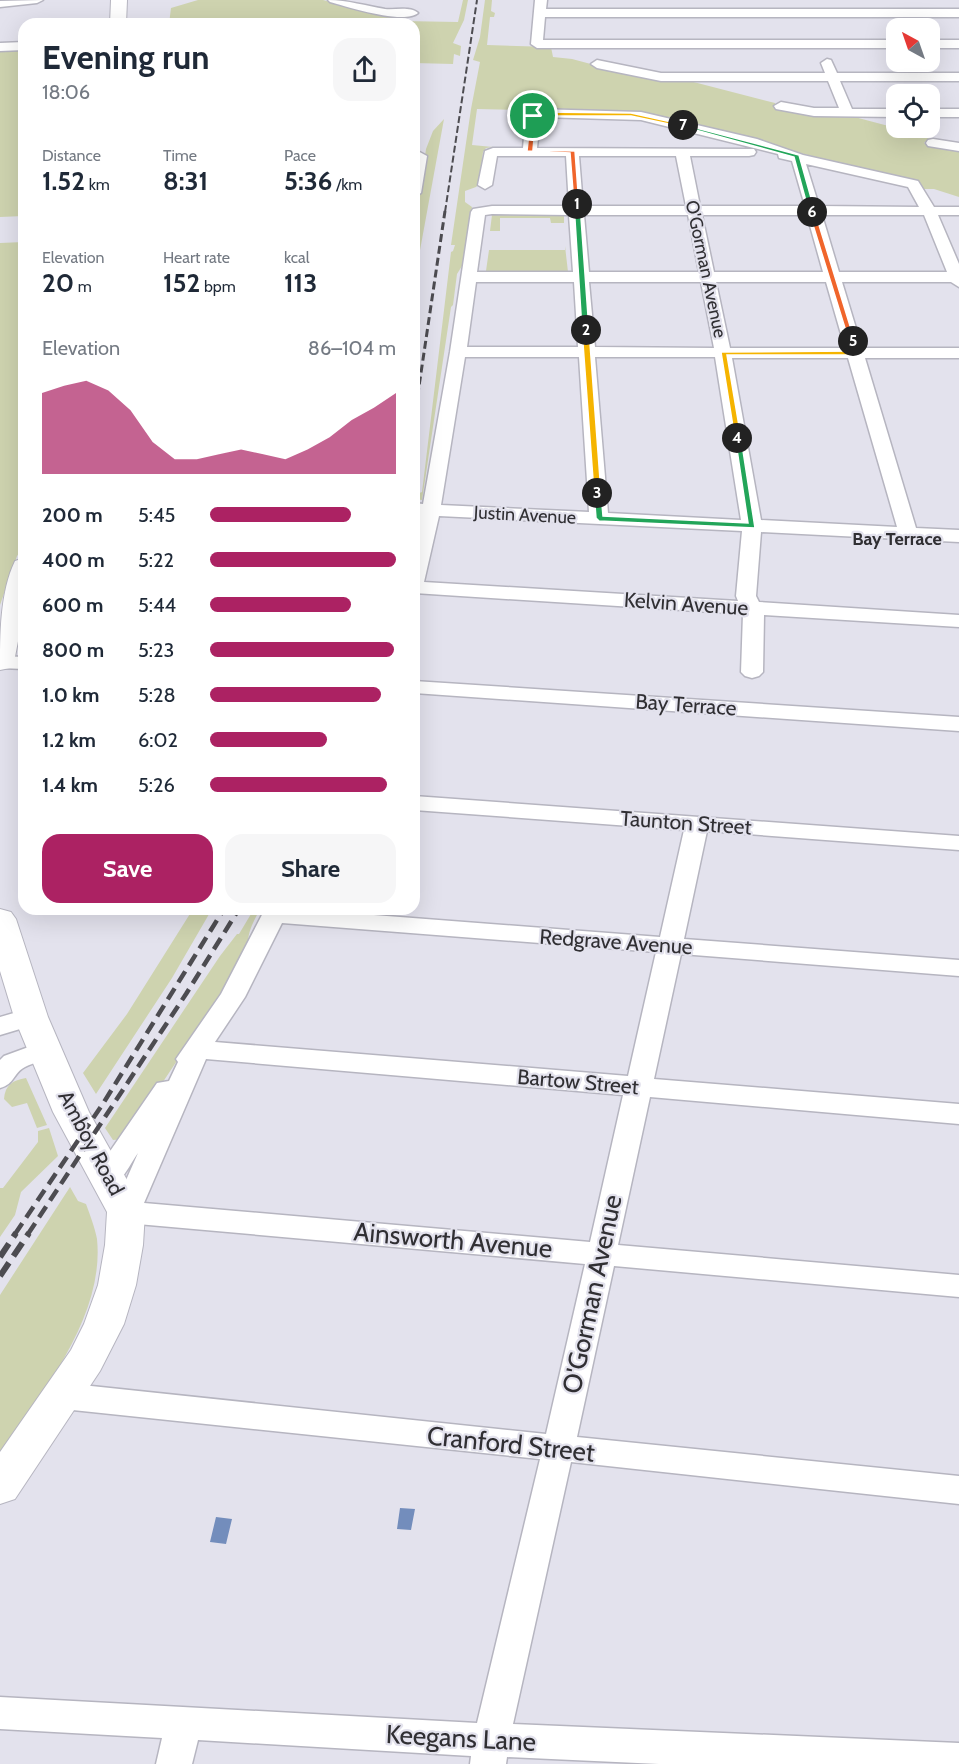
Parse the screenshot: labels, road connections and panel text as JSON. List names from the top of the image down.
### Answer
{
  "streets": {
    "main road": ["Amboy Road"],
    "street": [
      "O'Gorman Avenue",
      "Justin Avenue",
      "Kelvin Avenue",
      "Bay Terrace",
      "Taunton Street",
      "Redgrave Avenue",
      "Bartow Street",
      "Ainsworth Avenue",
      "Cranford Street",
      "Keegans Lane"
    ]
  },
  "crossings": [
    ["O'Gorman Avenue", "Justin Avenue"],
    ["O'Gorman Avenue", "Kelvin Avenue"],
    ["O'Gorman Avenue", "Bay Terrace"],
    ["O'Gorman Avenue", "Taunton Street"],
    ["O'Gorman Avenue", "Redgrave Avenue"],
    ["O'Gorman Avenue", "Bartow Street"],
    ["O'Gorman Avenue", "Ainsworth Avenue"],
    ["O'Gorman Avenue", "Cranford Street"],
    ["O'Gorman Avenue", "Keegans Lane"],
    ["Amboy Road", "Ainsworth Avenue"],
    ["Amboy Road", "Cranford Street"]
  ],
  "districts": ["Bay Terrace"],
  "north": "top left",
  "page": {
    "heading": ["Evening run", "18:06"],
    "pins": [
      "7",
      "1",
      "6",
      "2",
      "5",
      "4",
      "3"
    ],
    "stats": [
      ["Distance", "1.52 km"],
      ["Time", "8:31"],
      ["Pace", "5:36 /km"],
      ["Elevation", "20 m"],
      ["Heart rate", "152 bpm"],
      ["kcal", "113"]
    ],
    "chart": ["Elevation", "86–104 m"],
    "list": [
      {
        "name": "200 m",
        "note": "5:45"
      },
      {
        "name": "400 m",
        "note": "5:22"
      },
      {
        "name": "600 m",
        "note": "5:44"
      },
      {
        "name": "800 m",
        "note": "5:23"
      },
      {
        "name": "1.0 km",
        "note": "5:28"
      },
      {
        "name": "1.2 km",
        "note": "6:02"
      },
      {
        "name": "1.4 km",
        "note": "5:26"
      }
    ],
    "buttons": ["Save", "Share"]
  }
}
